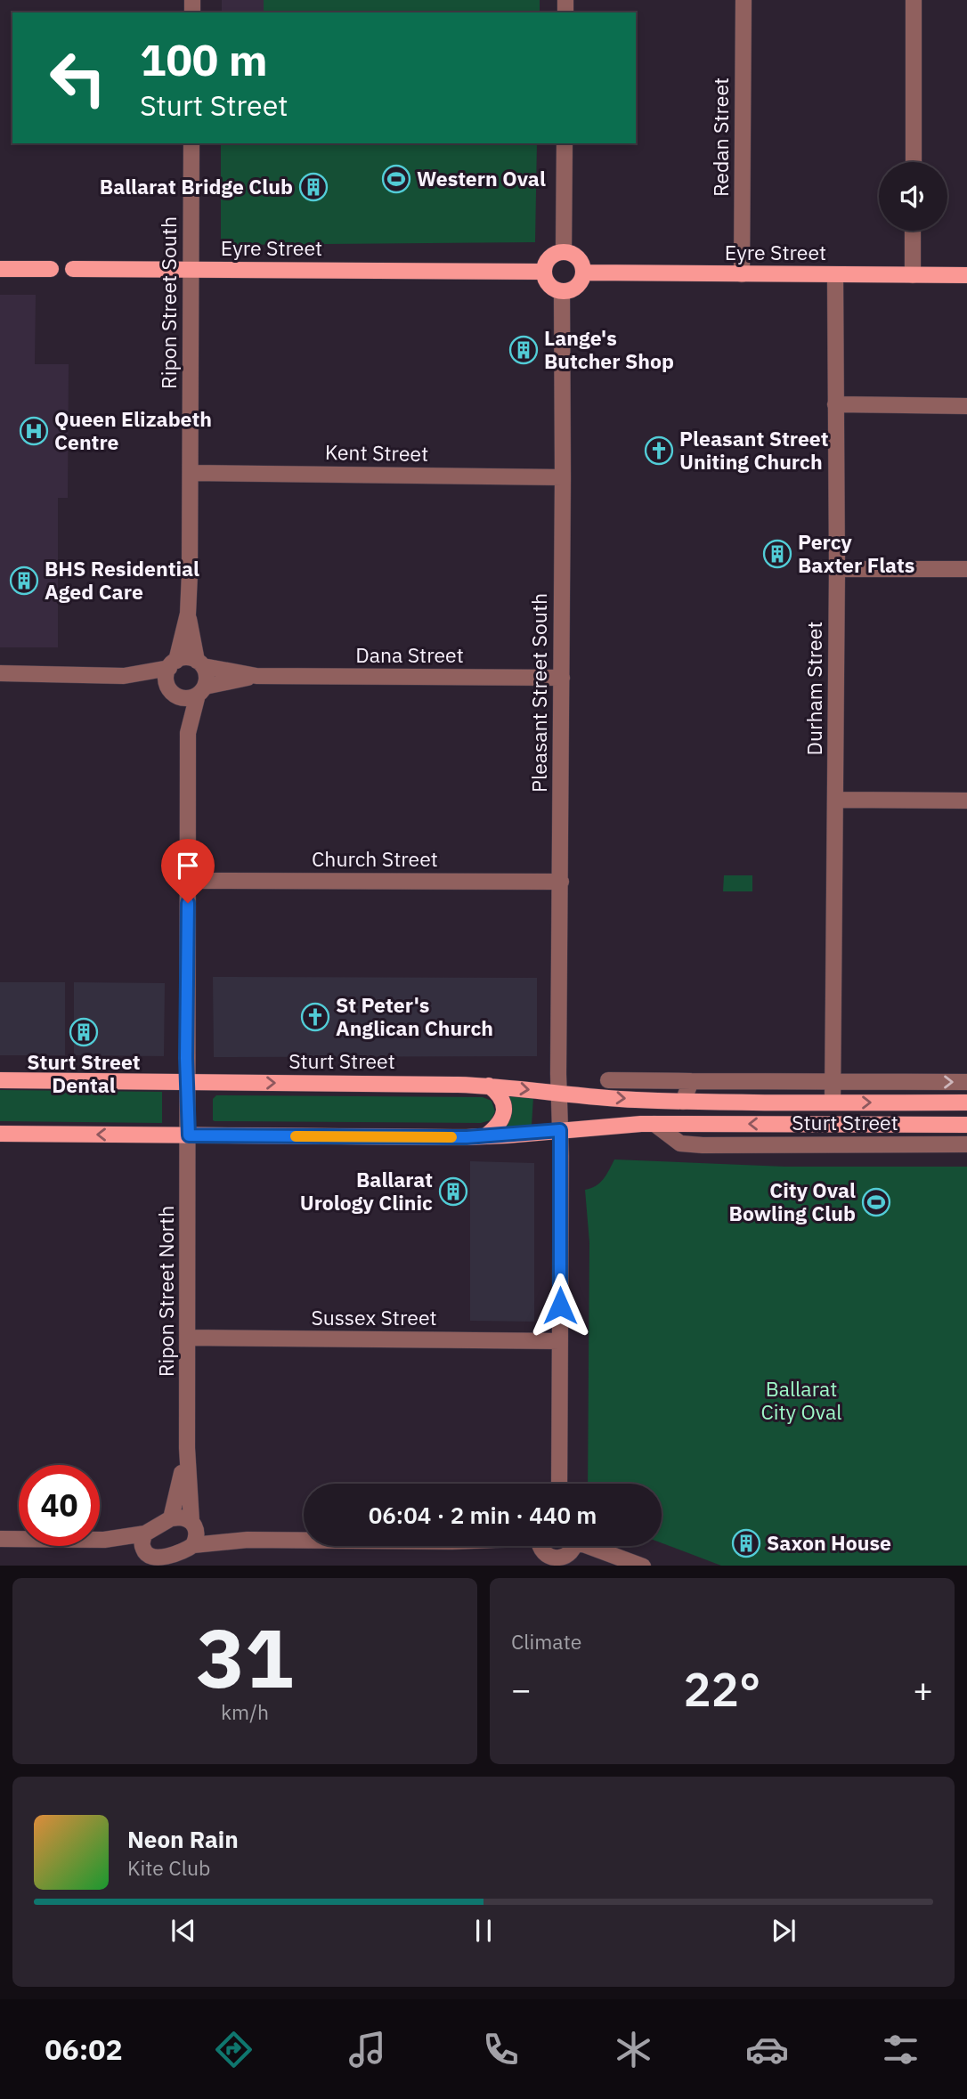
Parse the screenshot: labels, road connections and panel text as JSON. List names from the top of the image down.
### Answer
{
  "streets": {
    "main road": ["Eyre Street", "Sturt Street"],
    "street": [
      "Redan Street",
      "Ripon Street South",
      "Kent Street",
      "Dana Street",
      "Durham Street",
      "Pleasant Street South",
      "Church Street",
      "Ripon Street North",
      "Sussex Street"
    ]
  },
  "crossings": [
    ["Redan Street", "Eyre Street"],
    ["Eyre Street", "Ripon Street South"],
    ["Eyre Street", "Durham Street"],
    ["Eyre Street", "Pleasant Street South"],
    ["Ripon Street South", "Kent Street"],
    ["Ripon Street South", "Dana Street"],
    ["Kent Street", "Pleasant Street South"],
    ["Dana Street", "Pleasant Street South"],
    ["Durham Street", "Sturt Street"],
    ["Pleasant Street South", "Church Street"],
    ["Pleasant Street South", "Sturt Street"],
    ["Pleasant Street South", "Sussex Street"],
    ["Sturt Street", "Ripon Street North"],
    ["Ripon Street North", "Sussex Street"]
  ],
  "parks": ["Ballarat City Oval"],
  "places": {
    "sports": ["Western Oval", "City Oval Bowling Club"],
    "building": [
      "Ballarat Bridge Club",
      "Lange's Butcher Shop",
      "Percy Baxter Flats",
      "BHS Residential Aged Care",
      "Sturt Street Dental",
      "Ballarat Urology Clinic",
      "Saxon House"
    ],
    "hospital": ["Queen Elizabeth Centre"],
    "church": ["Pleasant Street Uniting Church", "St Peter's Anglican Church"]
  },
  "page": {
    "turn": ["100 m", "Sturt Street"],
    "limit": "40",
    "trip": "06:04 · 2 min · 440 m",
    "tile": [
      ["31", "km/h"],
      "Climate"
    ],
    "heat": ["−", "22°", "+"],
    "song": ["Neon Rain", "Kite Club"],
    "tabs": "06:02"
  }
}
